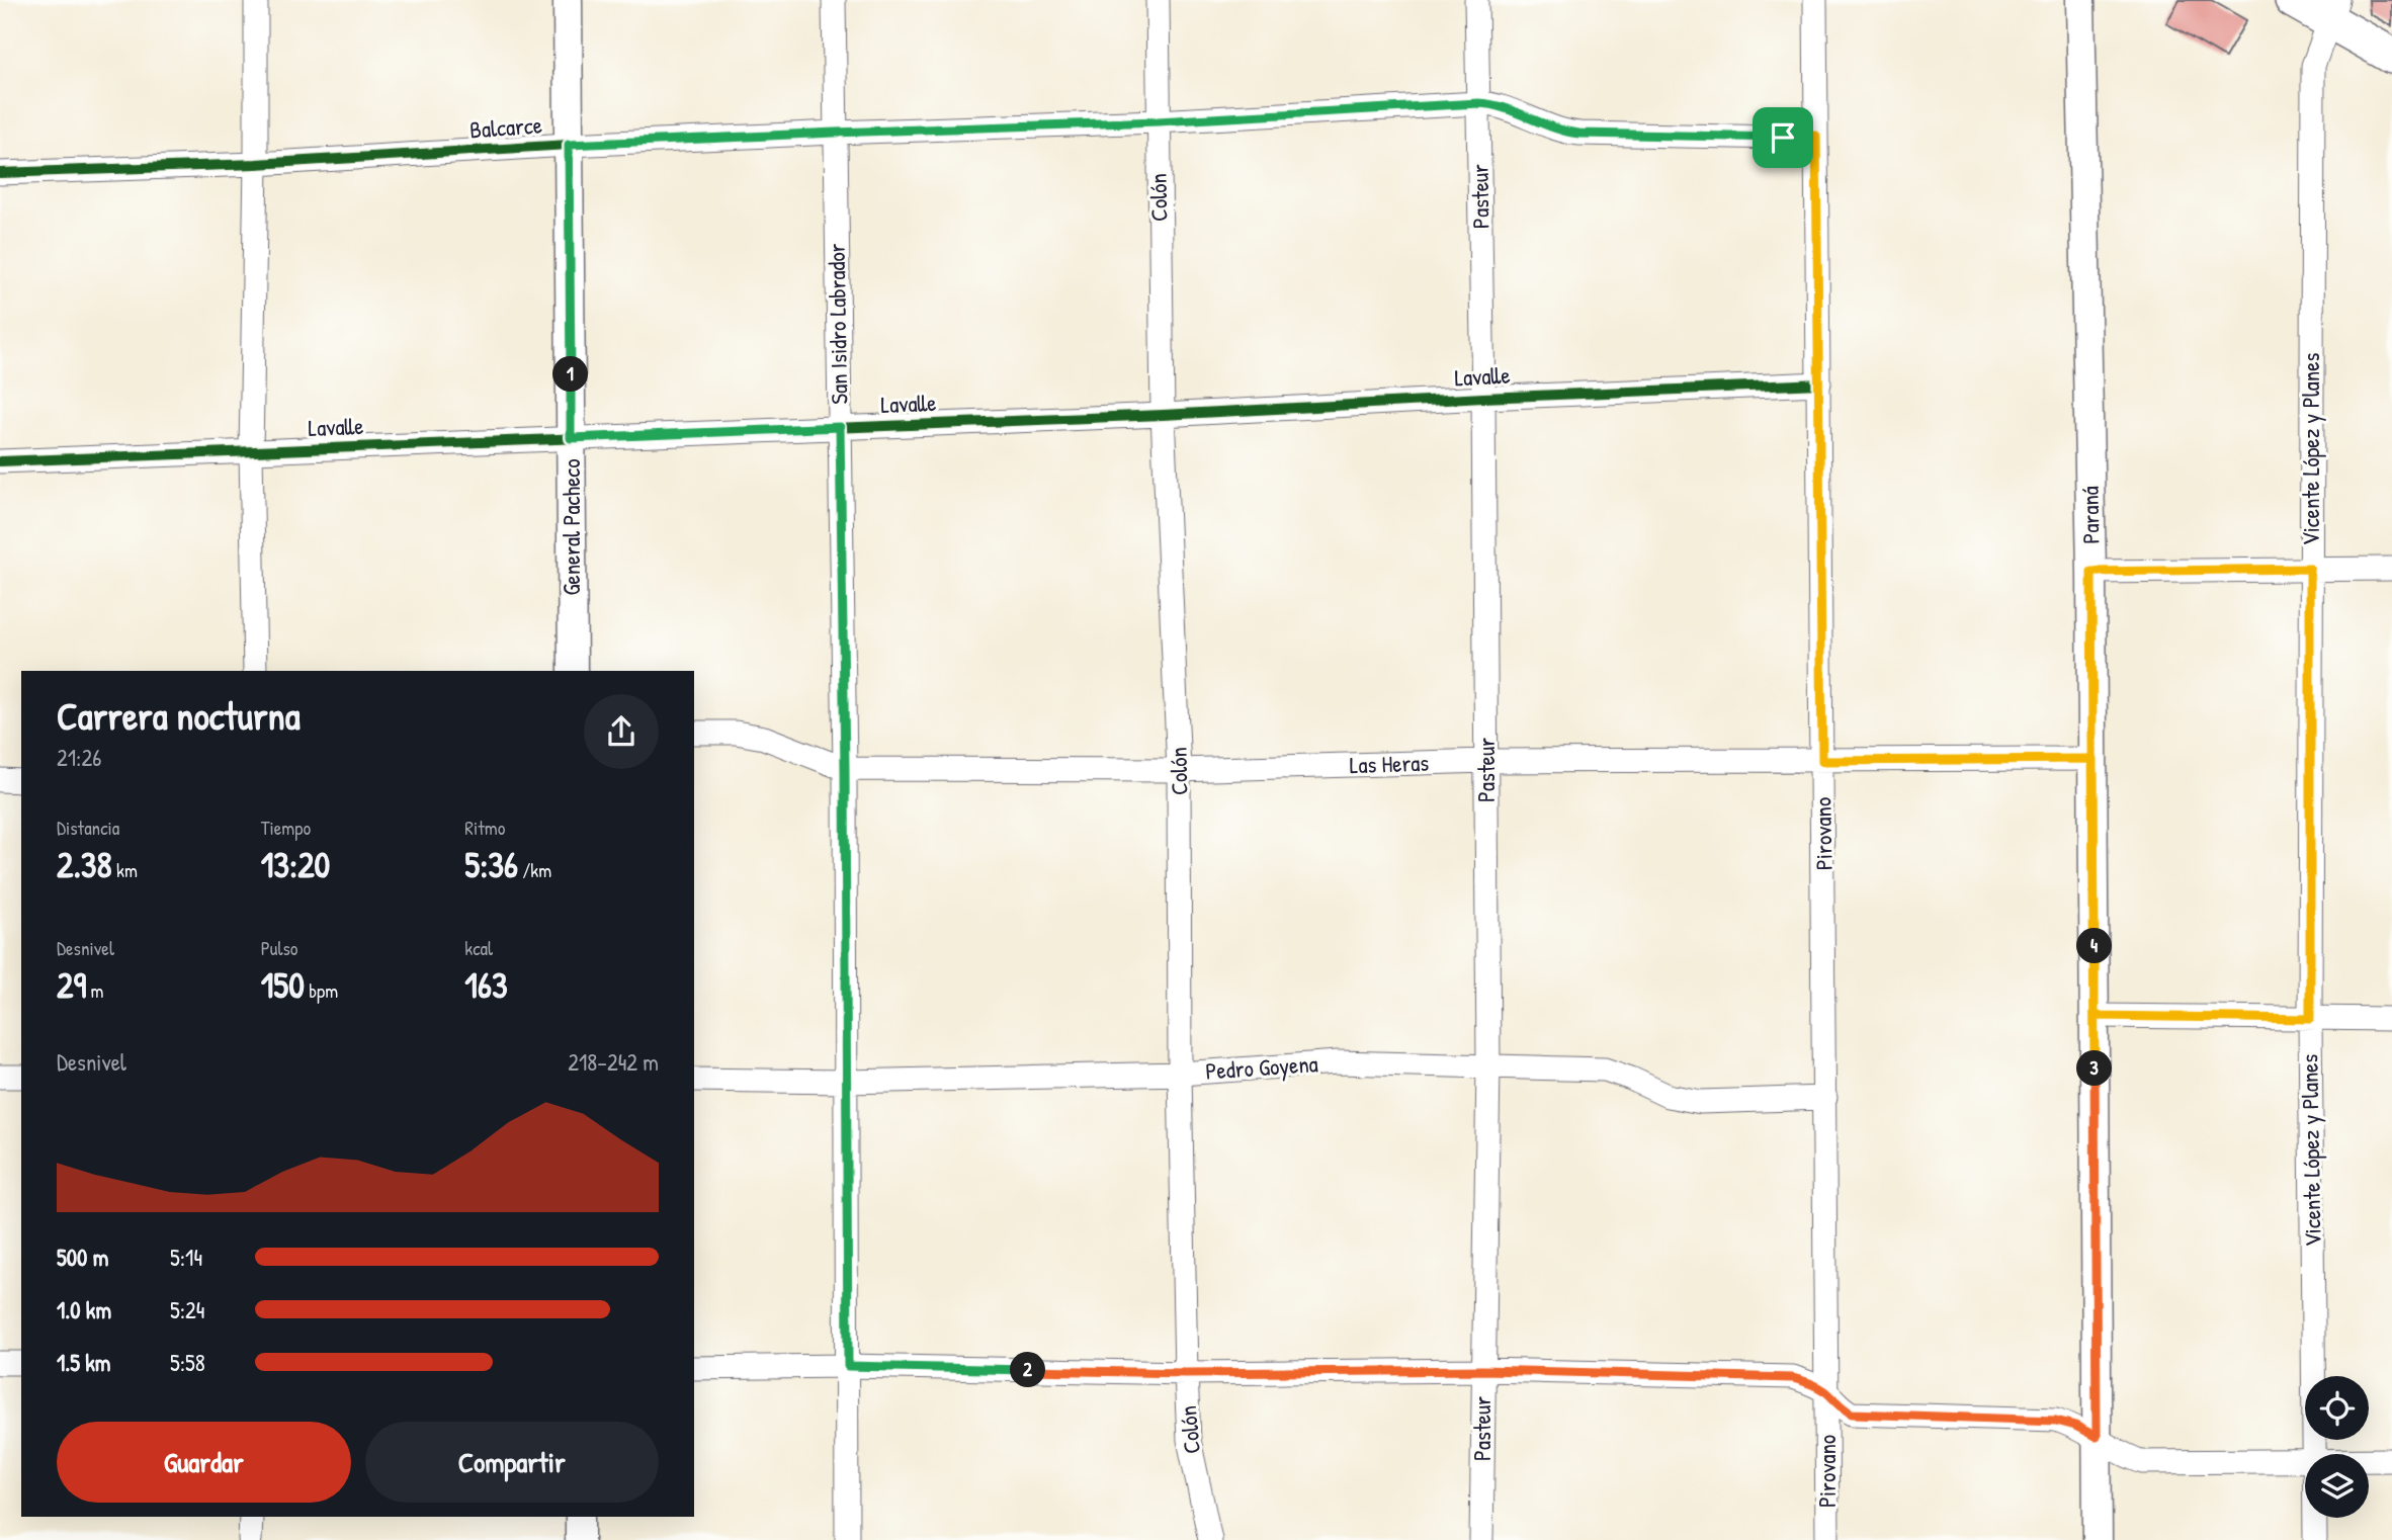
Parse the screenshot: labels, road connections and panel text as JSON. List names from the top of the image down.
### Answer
{
  "streets": {
    "street": [
      "Balcarce",
      "Pasteur",
      "Colón",
      "San Isidro Labrador",
      "Lavalle",
      "Vicente López y Planes",
      "Paraná",
      "General Pacheco",
      "Las Heras",
      "Pirovano",
      "Pedro Goyena"
    ]
  },
  "crossings": [
    ["Balcarce", "Pasteur"],
    ["Balcarce", "Colón"],
    ["Balcarce", "San Isidro Labrador"],
    ["Balcarce", "General Pacheco"],
    ["Balcarce", "Pirovano"],
    ["Pasteur", "Lavalle"],
    ["Pasteur", "Las Heras"],
    ["Pasteur", "Pedro Goyena"],
    ["Colón", "Lavalle"],
    ["Colón", "Las Heras"],
    ["Colón", "Pedro Goyena"],
    ["San Isidro Labrador", "Lavalle"],
    ["San Isidro Labrador", "Las Heras"],
    ["San Isidro Labrador", "Pedro Goyena"],
    ["Lavalle", "General Pacheco"],
    ["Lavalle", "Pirovano"],
    ["Paraná", "Las Heras"],
    ["Las Heras", "Pirovano"],
    ["Pirovano", "Pedro Goyena"]
  ],
  "page": {
    "pins": [
      "1",
      "4",
      "3",
      "2"
    ],
    "heading": ["Carrera nocturna", "21:26"],
    "stats": [
      ["Distancia", "2.38 km"],
      ["Tiempo", "13:20"],
      ["Ritmo", "5:36 /km"],
      ["Desnivel", "29 m"],
      ["Pulso", "150 bpm"],
      ["kcal", "163"]
    ],
    "chart": ["Desnivel", "218–242 m"],
    "list": [
      {
        "name": "500 m",
        "note": "5:14"
      },
      {
        "name": "1.0 km",
        "note": "5:24"
      },
      {
        "name": "1.5 km",
        "note": "5:58"
      }
    ],
    "buttons": ["Guardar", "Compartir"]
  }
}
